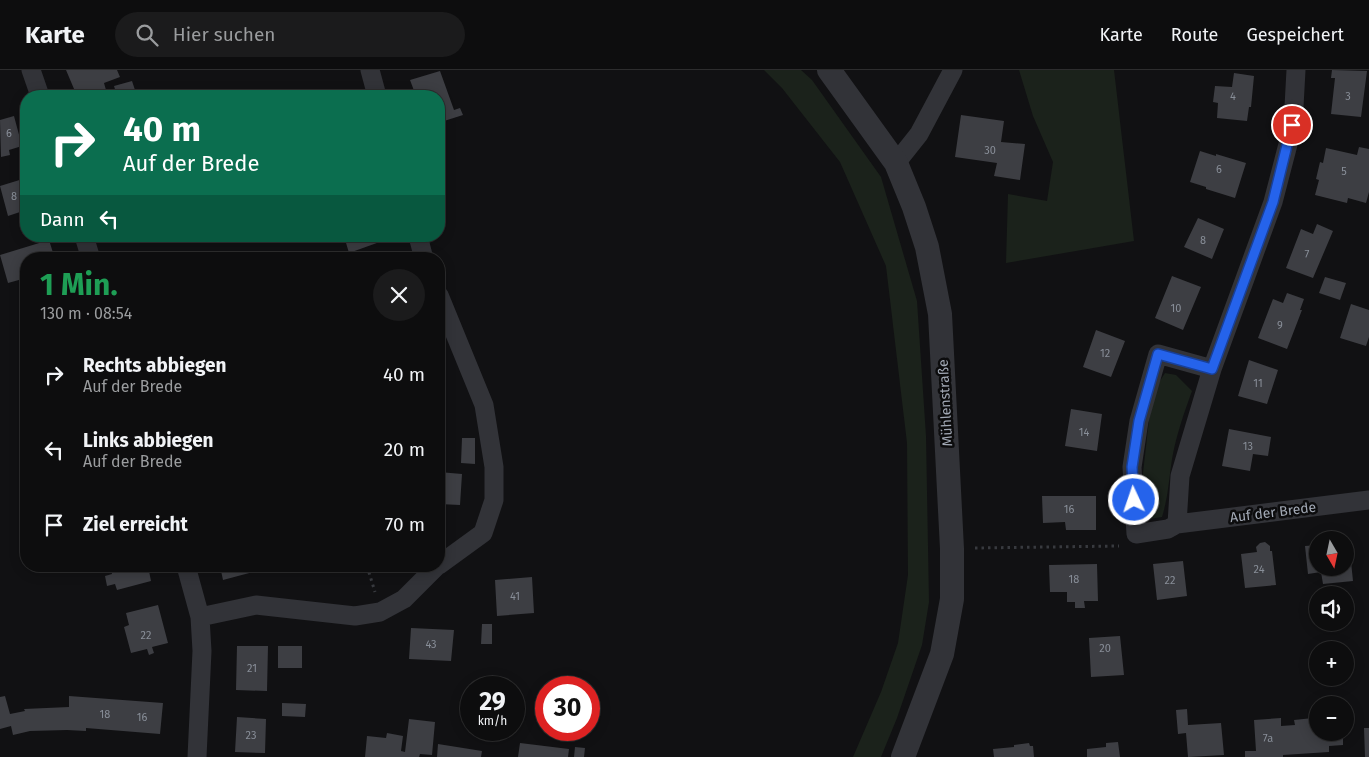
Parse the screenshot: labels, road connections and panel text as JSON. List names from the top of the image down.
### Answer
{
  "streets": {
    "street": ["Mühlenstraße", "Auf der Brede"]
  },
  "house_numbers": [
    "4",
    "3",
    "6",
    "30",
    "6",
    "5",
    "8",
    "8",
    "7",
    "10",
    "9",
    "12",
    "11",
    "14",
    "13",
    "16",
    "24",
    "18",
    "22",
    "41",
    "22",
    "43",
    "20",
    "21",
    "18",
    "16",
    "23",
    "7a"
  ],
  "north": "bottom",
  "page": {
    "header": "Karte",
    "search": "Hier suchen",
    "nav": ["Karte", "Route", "Gespeichert"],
    "turn": ["40 m", "Auf der Brede"],
    "then": "Dann",
    "heading": ["1 Min.", "130 m · 08:54"],
    "list": [
      {
        "name": "Rechts abbiegen",
        "note": "Auf der Brede",
        "value": "40 m"
      },
      {
        "name": "Links abbiegen",
        "note": "Auf der Brede",
        "value": "20 m"
      },
      {
        "name": "Ziel erreicht",
        "value": "70 m"
      }
    ],
    "map_buttons": ["+", "−"],
    "speed": "29 km/h",
    "limit": "30"
  }
}
